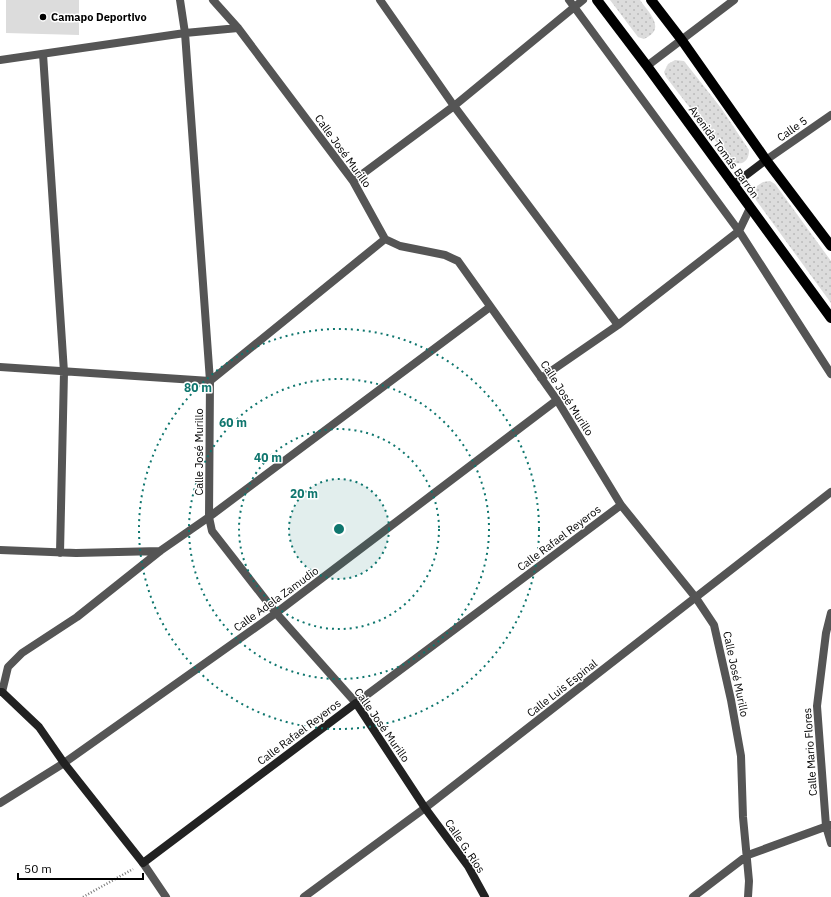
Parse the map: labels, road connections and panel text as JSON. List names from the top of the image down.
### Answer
{
  "streets": {
    "main road": ["Avenida Tomás Barrón"],
    "street": [
      "Calle 5",
      "Calle José Murillo",
      "Calle Rafael Reyeros",
      "Calle Adela Zamudio",
      "Calle Luis Espinal",
      "Calle Mario Flores",
      "Calle G. Ríos"
    ]
  },
  "crossings": [
    ["Calle José Murillo", "Calle Rafael Reyeros"],
    ["Calle José Murillo", "Calle Adela Zamudio"],
    ["Calle José Murillo", "Calle Luis Espinal"],
    ["Calle José Murillo", "Calle G. Ríos"],
    ["Calle Luis Espinal", "Calle G. Ríos"]
  ],
  "places": ["Camapo Deportivo"],
  "scale_bar": "50 m",
  "rings": [
    "80 m",
    "60 m",
    "40 m",
    "20 m"
  ]
}
